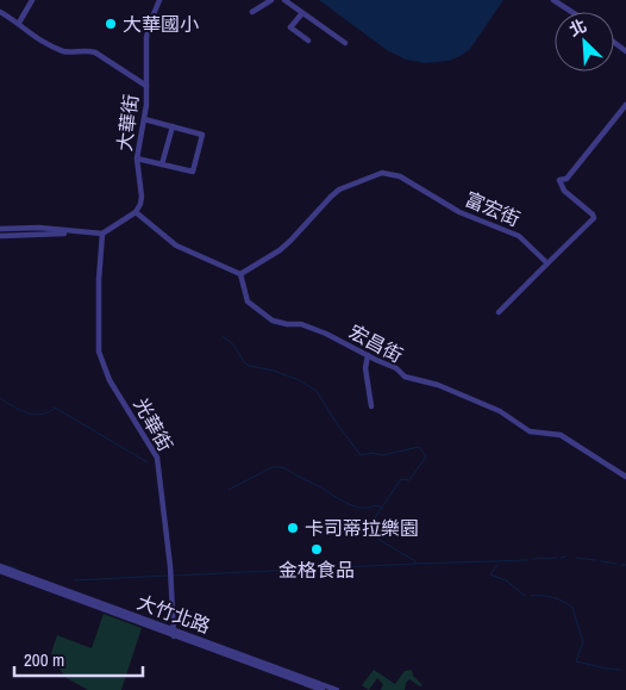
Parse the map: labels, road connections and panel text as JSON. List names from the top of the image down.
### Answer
{
  "streets": {
    "street": [
      "大華街",
      "富宏街",
      "宏昌街",
      "光華街",
      "大竹北路"
    ]
  },
  "crossings": [
    ["富宏街", "宏昌街"],
    ["光華街", "大竹北路"]
  ],
  "places": ["大華國小", "卡司蒂拉樂園", "金格食品"],
  "scale_bar": "200 m",
  "north": "top left"
}
